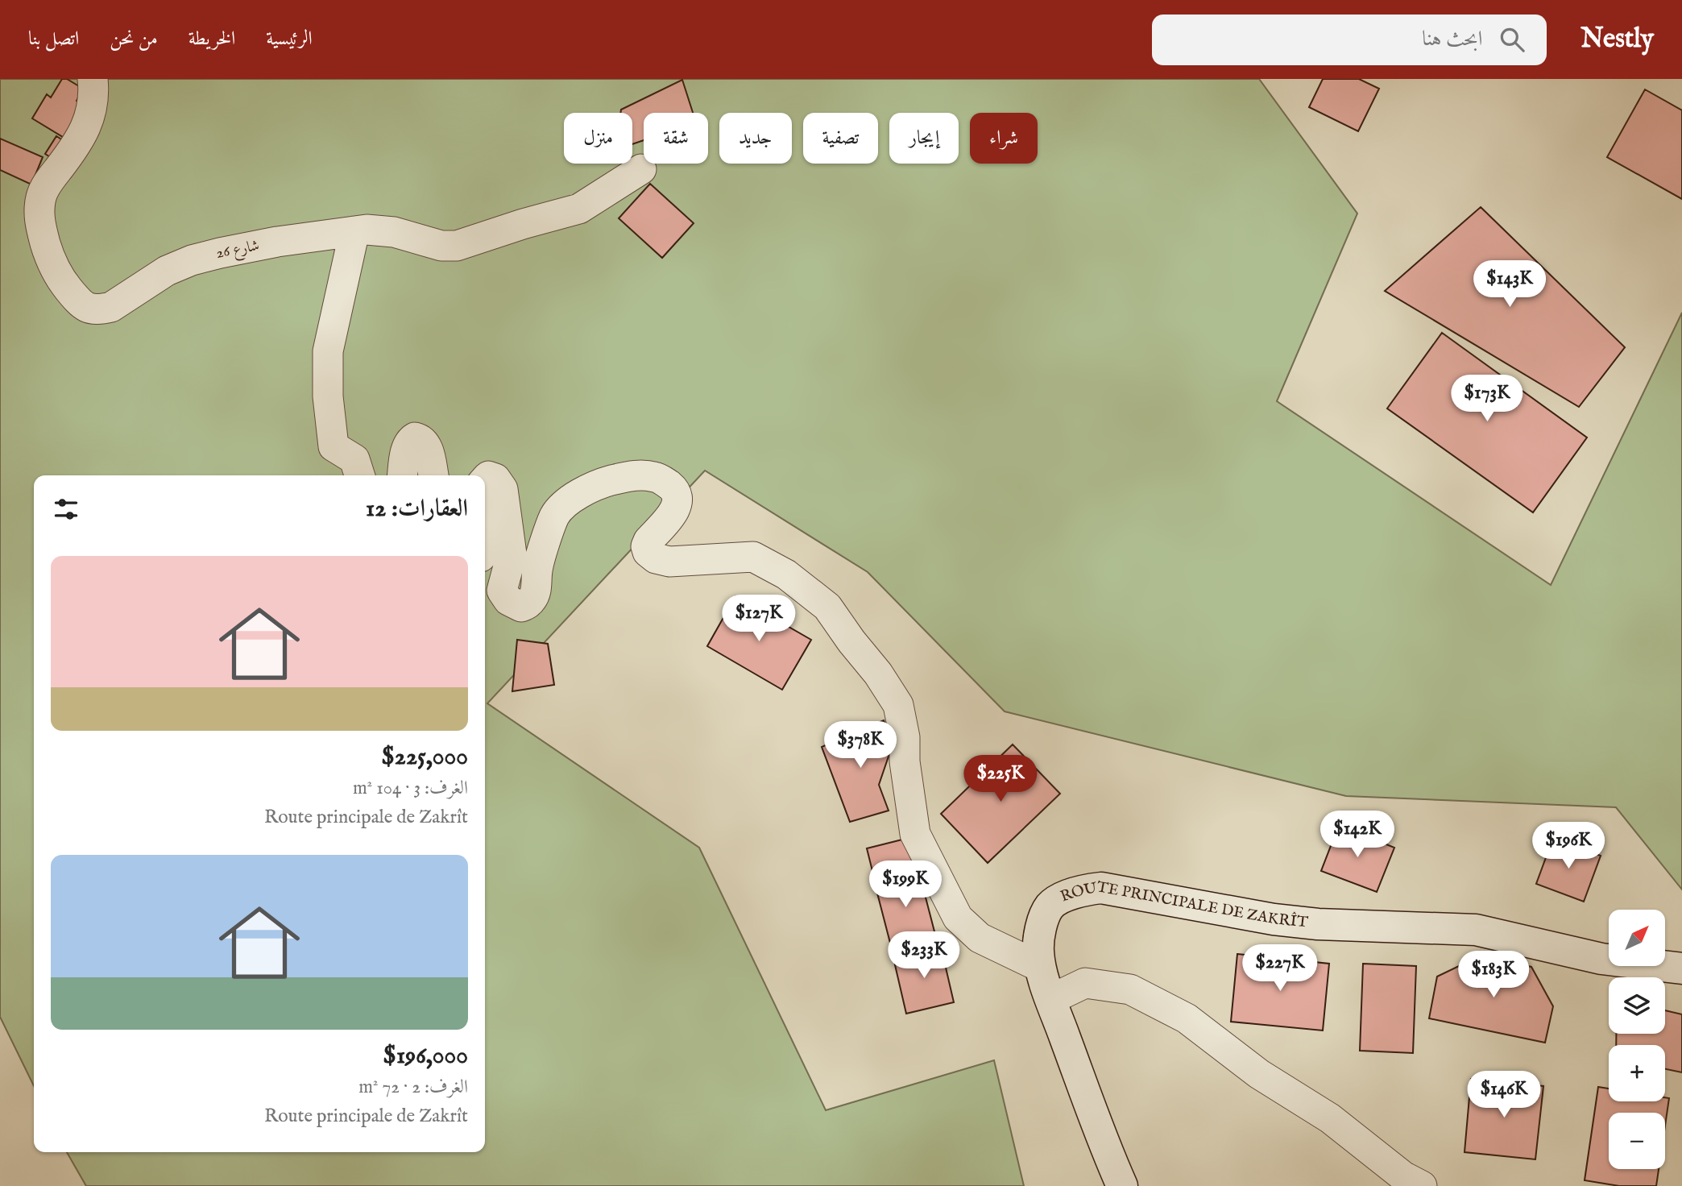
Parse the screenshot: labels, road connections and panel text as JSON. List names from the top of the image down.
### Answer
{
  "streets": {
    "street": ["شارع 26", "ROUTE PRINCIPALE DE ZAKRÎT"]
  },
  "north": "top right",
  "page": {
    "header": "Nestly",
    "search": "ابحث هنا",
    "nav": [
      "الرئيسية",
      "الخريطة",
      "من نحن",
      "اتصل بنا"
    ],
    "chip": [
      "شراء",
      "إيجار",
      "تصفية",
      "جديد",
      "شقة",
      "منزل"
    ],
    "price": [
      "$143K",
      "$173K",
      "$127K",
      "$378K",
      "$225K",
      "$142K",
      "$196K",
      "$199K",
      "$233K",
      "$227K",
      "$183K",
      "$146K"
    ],
    "heading": "العقارات: 12",
    "list": [
      {
        "name": "$225,000",
        "note": "الغرف: 3 · 104 m² · Route principale de Zakrît"
      },
      {
        "name": "$196,000",
        "note": "الغرف: 2 · 72 m² · Route principale de Zakrît"
      }
    ],
    "map_buttons": ["+", "−"]
  }
}
